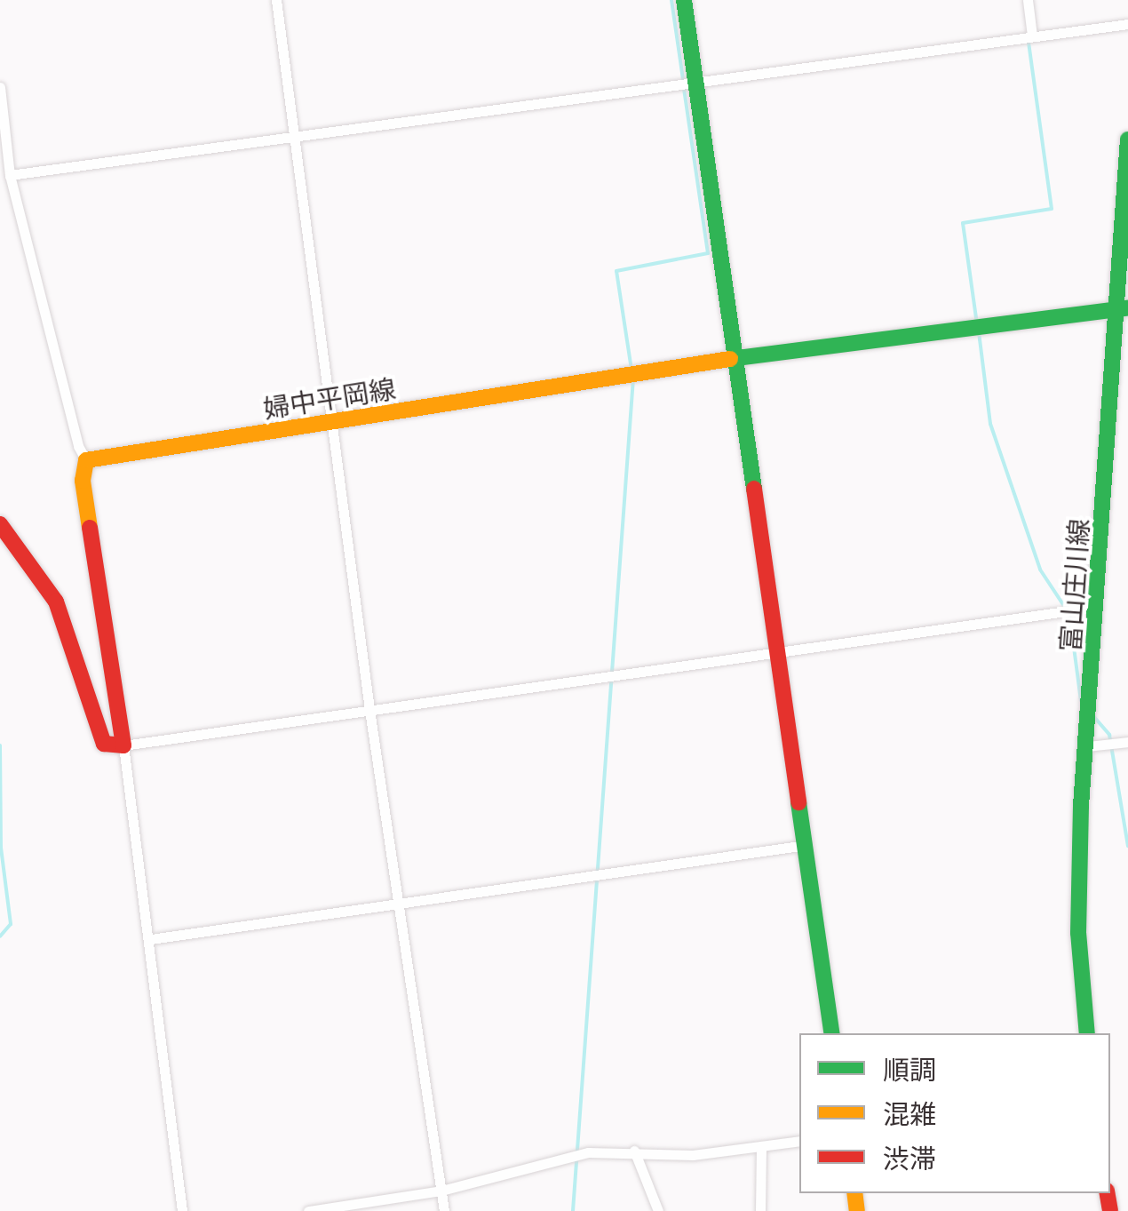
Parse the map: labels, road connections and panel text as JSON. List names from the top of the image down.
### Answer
{
  "streets": {
    "main road": ["婦中平岡線", "富山庄川線"]
  },
  "crossings": [
    ["婦中平岡線", "富山庄川線"]
  ],
  "legend": ["順調", "混雑", "渋滞"]
}
